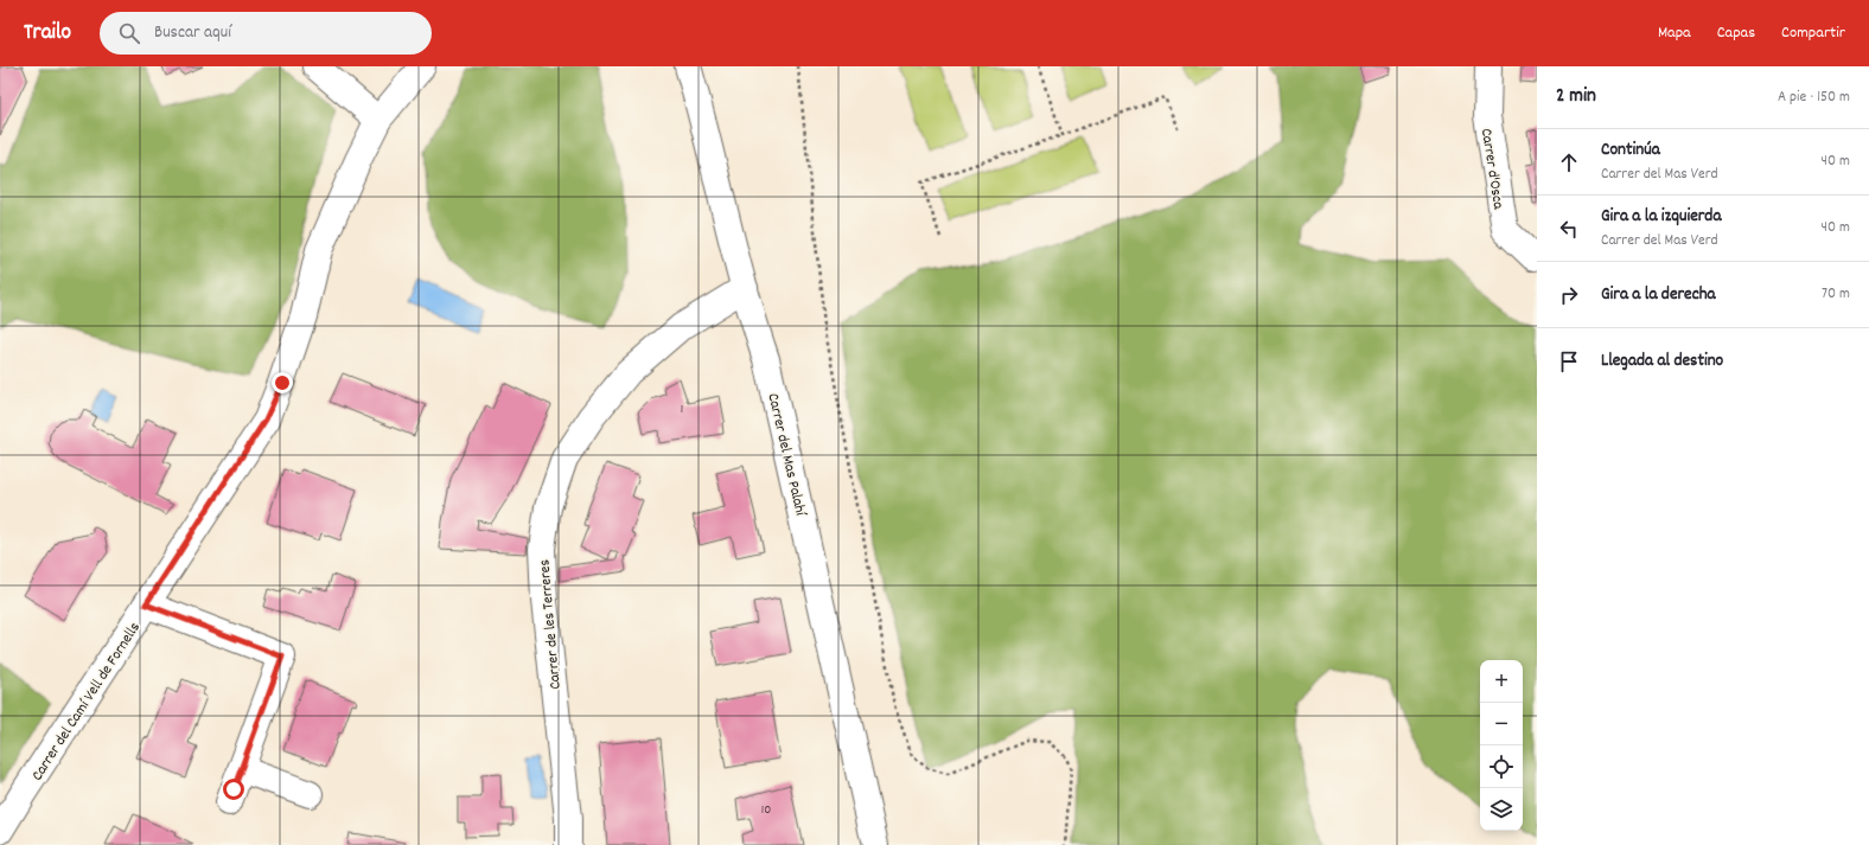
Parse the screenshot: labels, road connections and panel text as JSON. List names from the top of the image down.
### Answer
{
  "streets": {
    "street": [
      "Carrer d'Osca",
      "Carrer del Mas Palahí",
      "Carrer de les Terreres",
      "Carrer del Camí Vell de Fornells"
    ]
  },
  "crossings": [
    ["Carrer del Mas Palahí", "Carrer de les Terreres"]
  ],
  "house_numbers": ["1", "10"],
  "page": {
    "header": "Trailo",
    "search": "Buscar aquí",
    "nav": ["Mapa", "Capas", "Compartir"],
    "heading": ["2 min", "A pie · 150 m"],
    "list": [
      ["Continúa", "Carrer del Mas Verd", "40 m"],
      ["Gira a la izquierda", "Carrer del Mas Verd", "40 m"],
      ["Gira a la derecha", "70 m"],
      "Llegada al destino"
    ],
    "map_buttons": ["+", "−"]
  }
}
